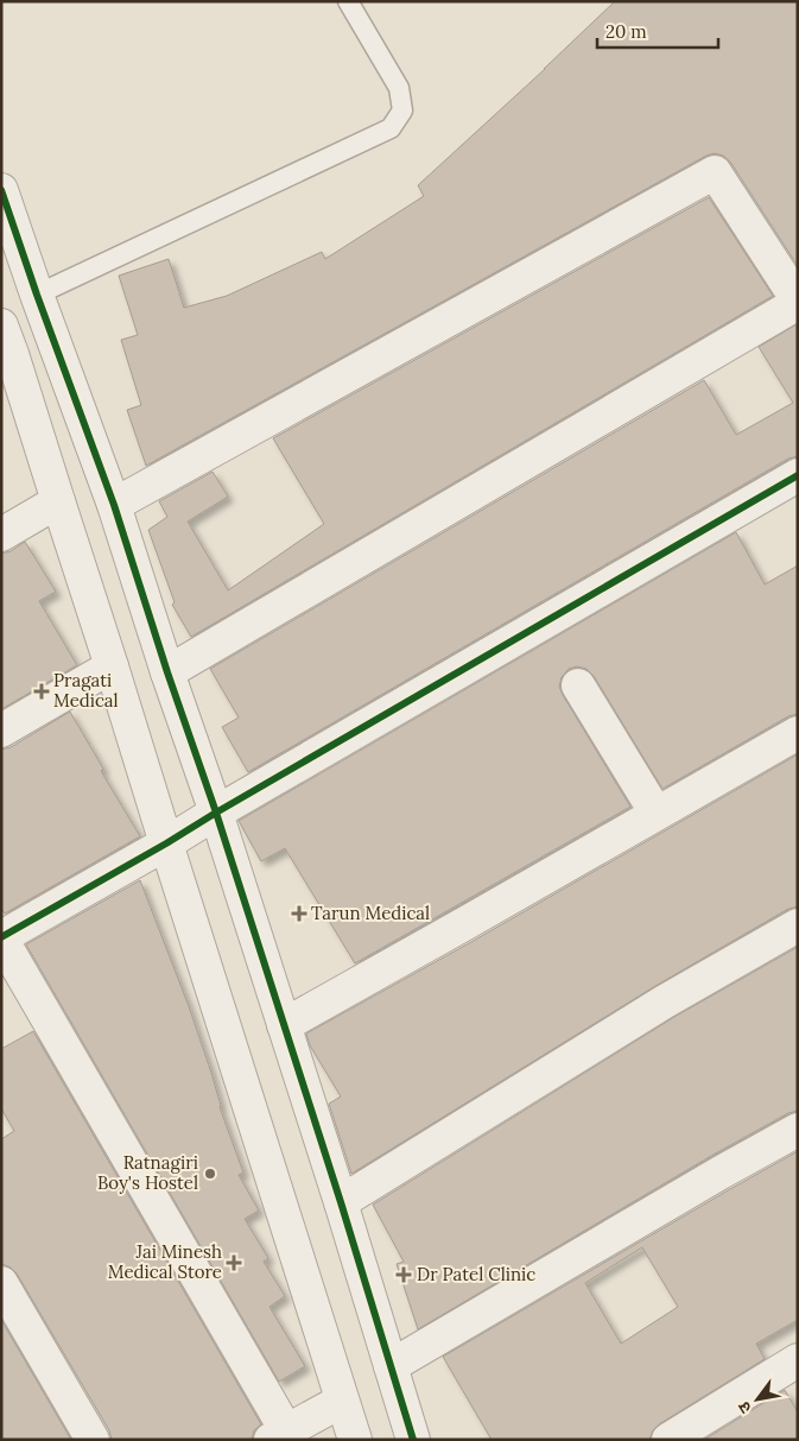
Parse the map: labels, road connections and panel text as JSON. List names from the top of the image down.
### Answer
{
  "places": {
    "health": [
      "Pragati Medical",
      "Tarun Medical",
      "Jai Minesh Medical Store",
      "Dr Patel Clinic"
    ],
    "other": ["Ratnagiri Boy's Hostel"]
  },
  "scale_bar": "20 m",
  "north": "bottom left"
}
